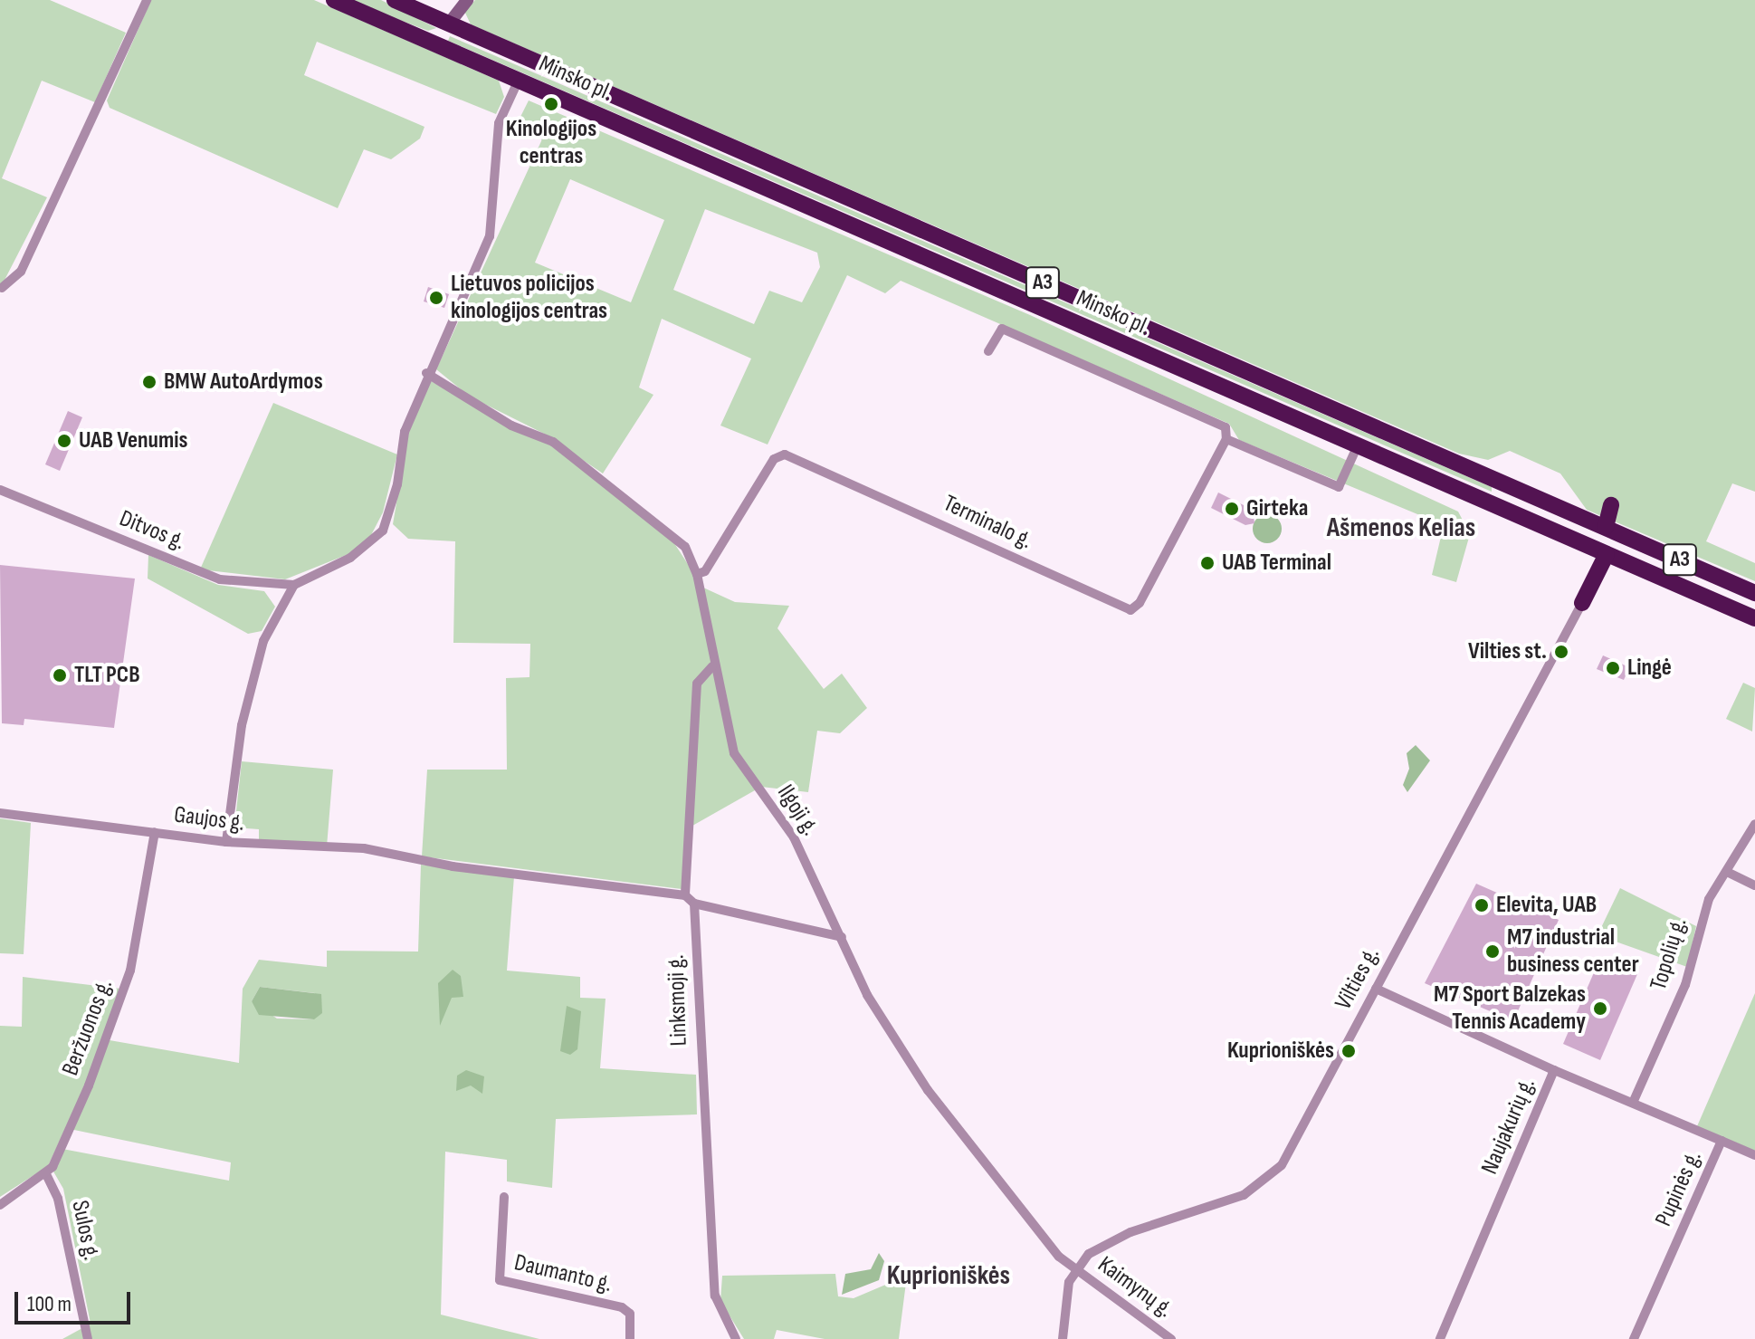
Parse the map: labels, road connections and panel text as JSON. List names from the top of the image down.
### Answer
{
  "streets": {
    "highway": ["Minsko pl.", "A3"],
    "street": [
      "Terminalo g.",
      "Ditvos g.",
      "Ilgoji g.",
      "Gaujos g.",
      "Topolių g.",
      "Vilties g.",
      "Linksmoji g.",
      "Beržuonos g.",
      "Naujakurių g.",
      "Pupinės g.",
      "Sulos g.",
      "Daumanto g.",
      "Kaimynų g."
    ]
  },
  "crossings": [
    ["Terminalo g.", "Ilgoji g."],
    ["Ilgoji g.", "Vilties g."],
    ["Ilgoji g.", "Kaimynų g."],
    ["Gaujos g.", "Beržuonos g."],
    ["Topolių g.", "Pupinės g."],
    ["Vilties g.", "Naujakurių g."],
    ["Vilties g.", "Kaimynų g."],
    ["Beržuonos g.", "Sulos g."],
    ["Naujakurių g.", "Pupinės g."]
  ],
  "districts": ["Ašmenos Kelias", "Kuprioniškės"],
  "places": [
    "Kinologijos centras",
    "Lietuvos policijos kinologijos centras",
    "BMW AutoArdymos",
    "UAB Venumis",
    "Girteka",
    "UAB Terminal",
    "Vilties st.",
    "Lingė",
    "TLT PCB",
    "Elevita, UAB",
    "M7 industrial business center",
    "M7 Sport Balzekas Tennis Academy",
    "Kuprioniškės"
  ],
  "scale_bar": "100 m"
}
